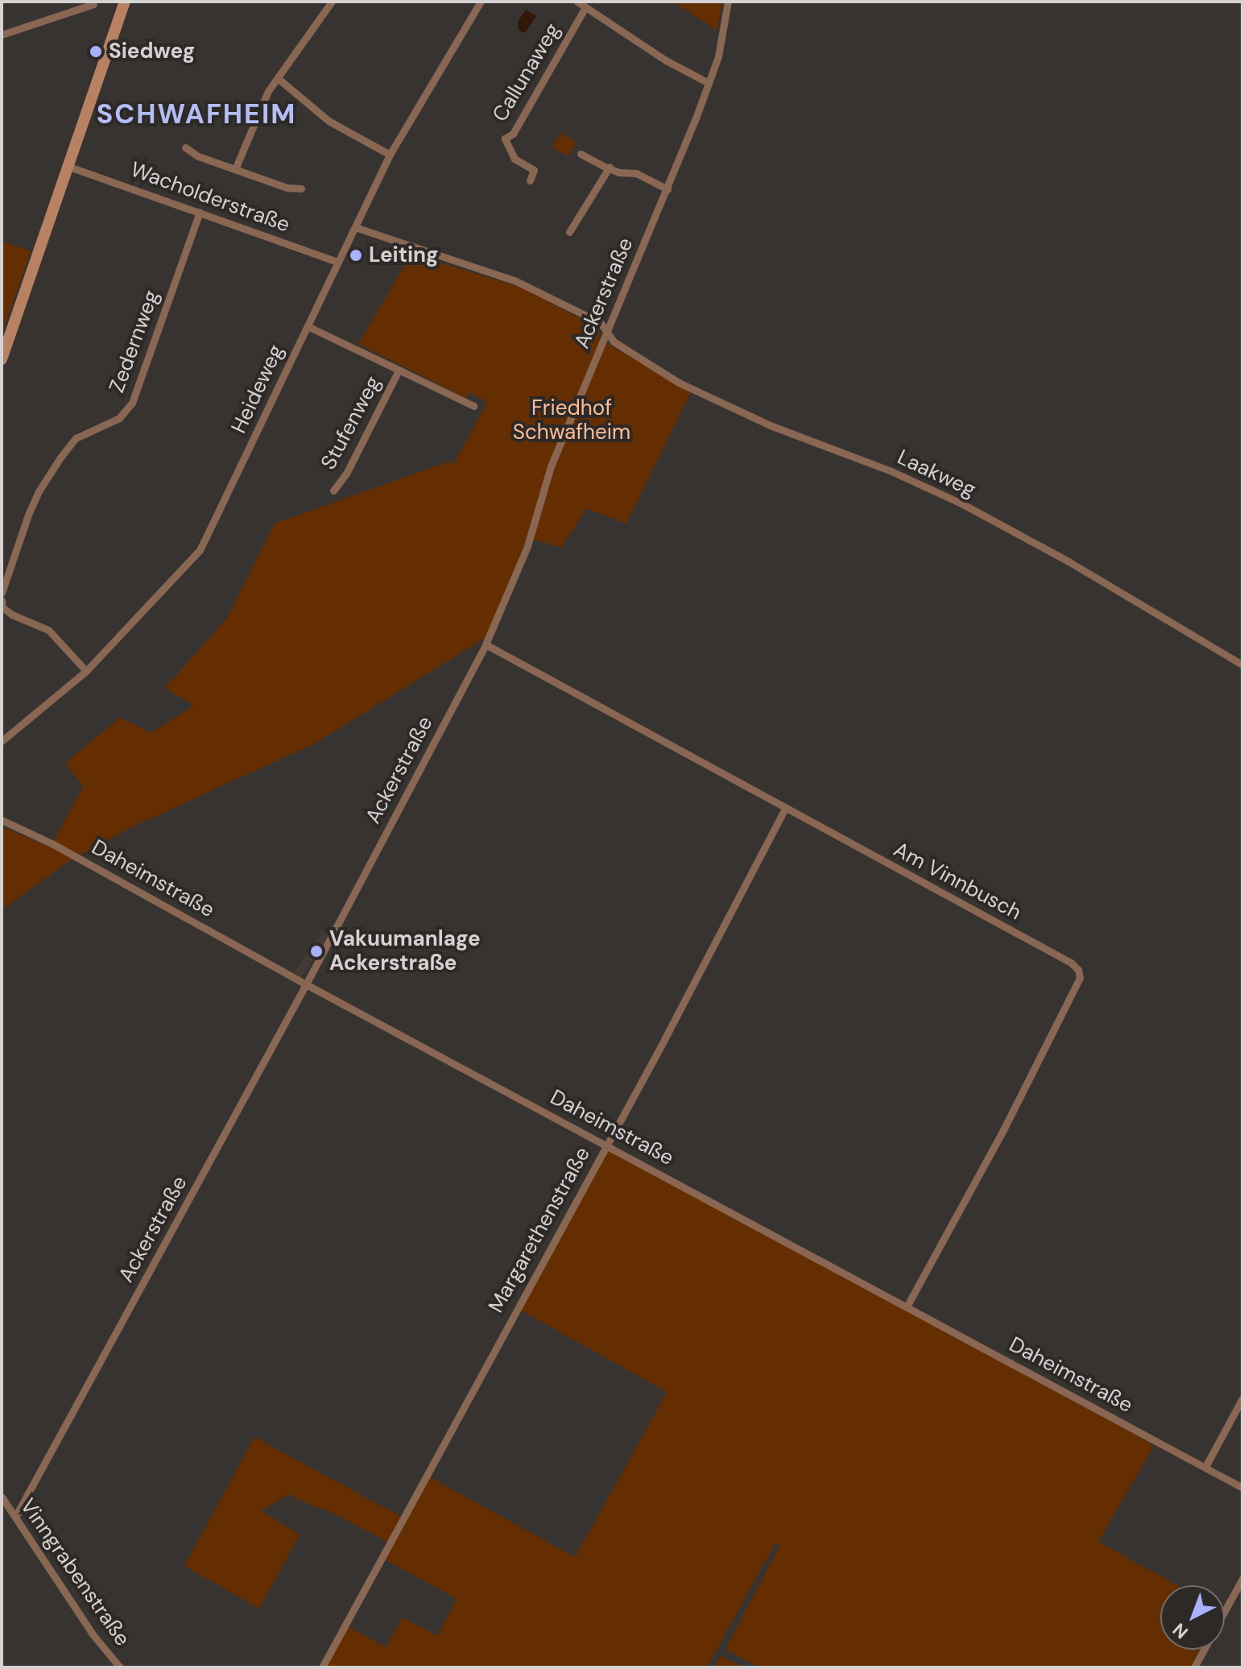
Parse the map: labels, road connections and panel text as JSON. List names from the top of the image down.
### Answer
{
  "streets": {
    "street": [
      "Callunaweg",
      "Wacholderstraße",
      "Ackerstraße",
      "Zedernweg",
      "Heideweg",
      "Stufenweg",
      "Laakweg",
      "Daheimstraße",
      "Am Vinnbusch",
      "Margarethenstraße",
      "Vinngrabenstraße"
    ]
  },
  "crossings": [
    ["Wacholderstraße", "Zedernweg"],
    ["Wacholderstraße", "Heideweg"],
    ["Ackerstraße", "Laakweg"],
    ["Ackerstraße", "Daheimstraße"],
    ["Ackerstraße", "Am Vinnbusch"],
    ["Ackerstraße", "Vinngrabenstraße"],
    ["Heideweg", "Stufenweg"],
    ["Heideweg", "Laakweg"],
    ["Daheimstraße", "Am Vinnbusch"],
    ["Daheimstraße", "Margarethenstraße"],
    ["Am Vinnbusch", "Margarethenstraße"]
  ],
  "districts": ["SCHWAFHEIM"],
  "parks": ["Friedhof Schwafheim"],
  "places": ["Siedweg", "Leiting", "Vakuumanlage Ackerstraße"],
  "north": "bottom left"
}
